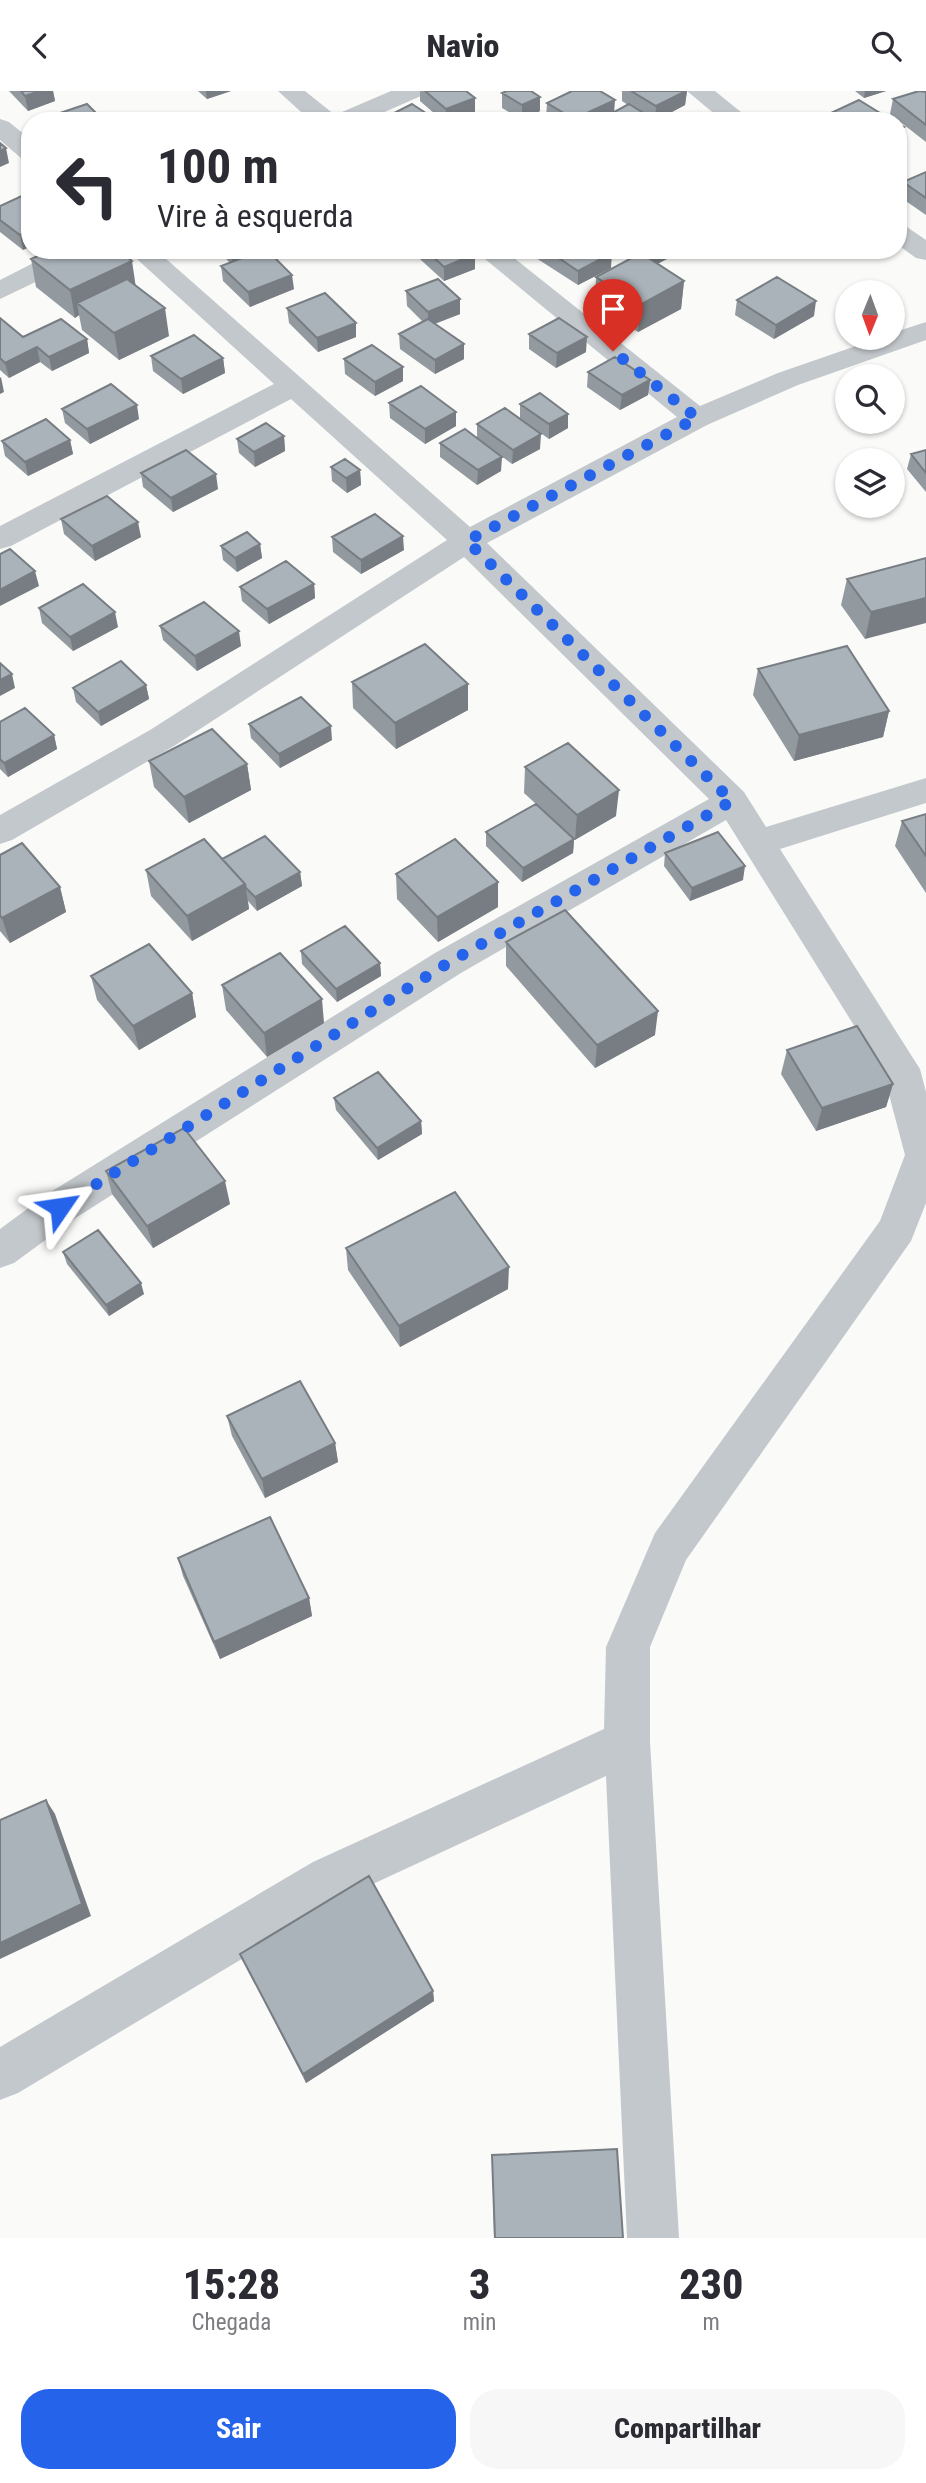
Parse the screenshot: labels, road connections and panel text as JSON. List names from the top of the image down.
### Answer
{
  "north": "bottom",
  "page": {
    "header": "Navio",
    "turn": ["100 m", "Vire à esquerda"],
    "eta": [
      "15:28",
      "Chegada",
      "3",
      "min",
      "230",
      "m"
    ],
    "buttons": ["Sair", "Compartilhar"]
  }
}
